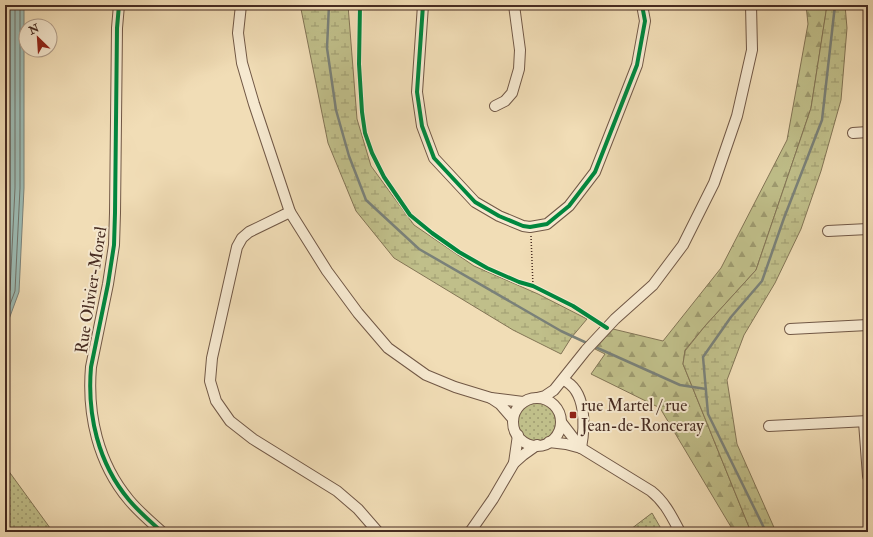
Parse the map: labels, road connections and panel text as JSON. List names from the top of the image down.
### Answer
{
  "streets": {
    "street": ["Rue Olivier-Morel"]
  },
  "places": {
    "transit": ["rue Martel / rue Jean-de-Ronceray"]
  },
  "north": "top left"
}
